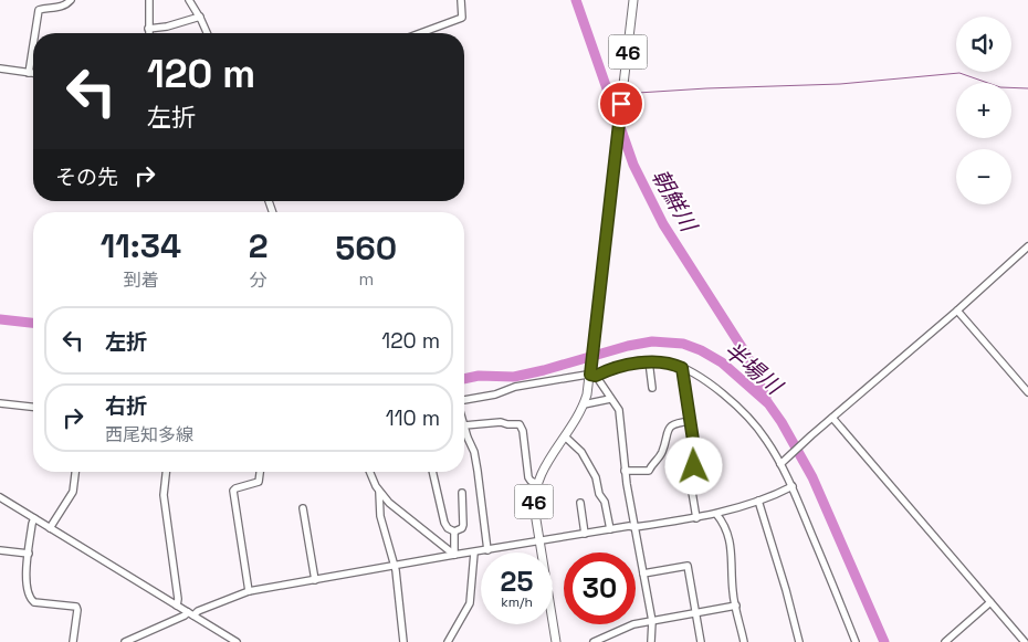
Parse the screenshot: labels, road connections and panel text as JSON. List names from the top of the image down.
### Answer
{
  "streets": {
    "main road": ["46"]
  },
  "water": ["朝鮮川", "半場川"],
  "page": {
    "map_buttons": ["+", "−"],
    "turn": ["120 m", "左折"],
    "then": "その先",
    "eta": [
      "11:34",
      "到着",
      "2",
      "分",
      "560",
      "m"
    ],
    "list": [
      {
        "name": "左折",
        "value": "120 m"
      },
      {
        "name": "右折",
        "note": "西尾知多線",
        "value": "110 m"
      }
    ],
    "speed": "25 km/h",
    "limit": "30"
  }
}
